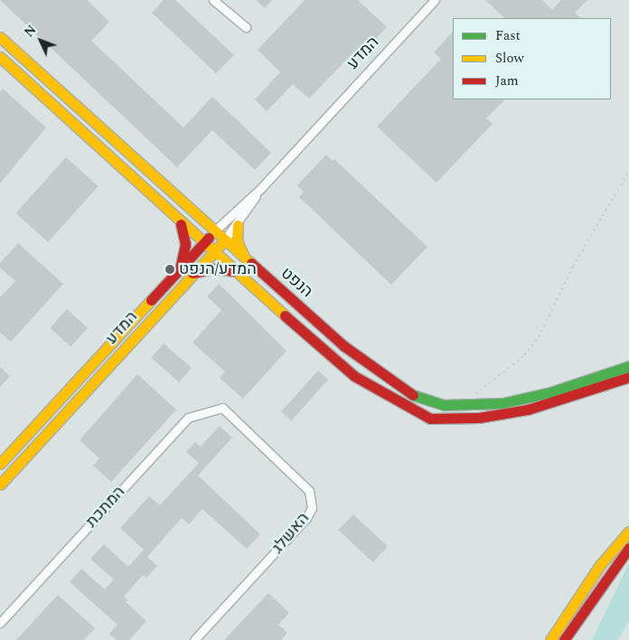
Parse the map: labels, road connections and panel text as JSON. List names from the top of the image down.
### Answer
{
  "streets": {
    "main road": ["המדע", "הנפט"],
    "street": ["המתכת", "האשלג"]
  },
  "crossings": [
    ["המדע", "הנפט"],
    ["המתכת", "האשלג"]
  ],
  "places": ["המדע/הנפט"],
  "legend": ["Fast", "Slow", "Jam"],
  "north": "top left"
}
